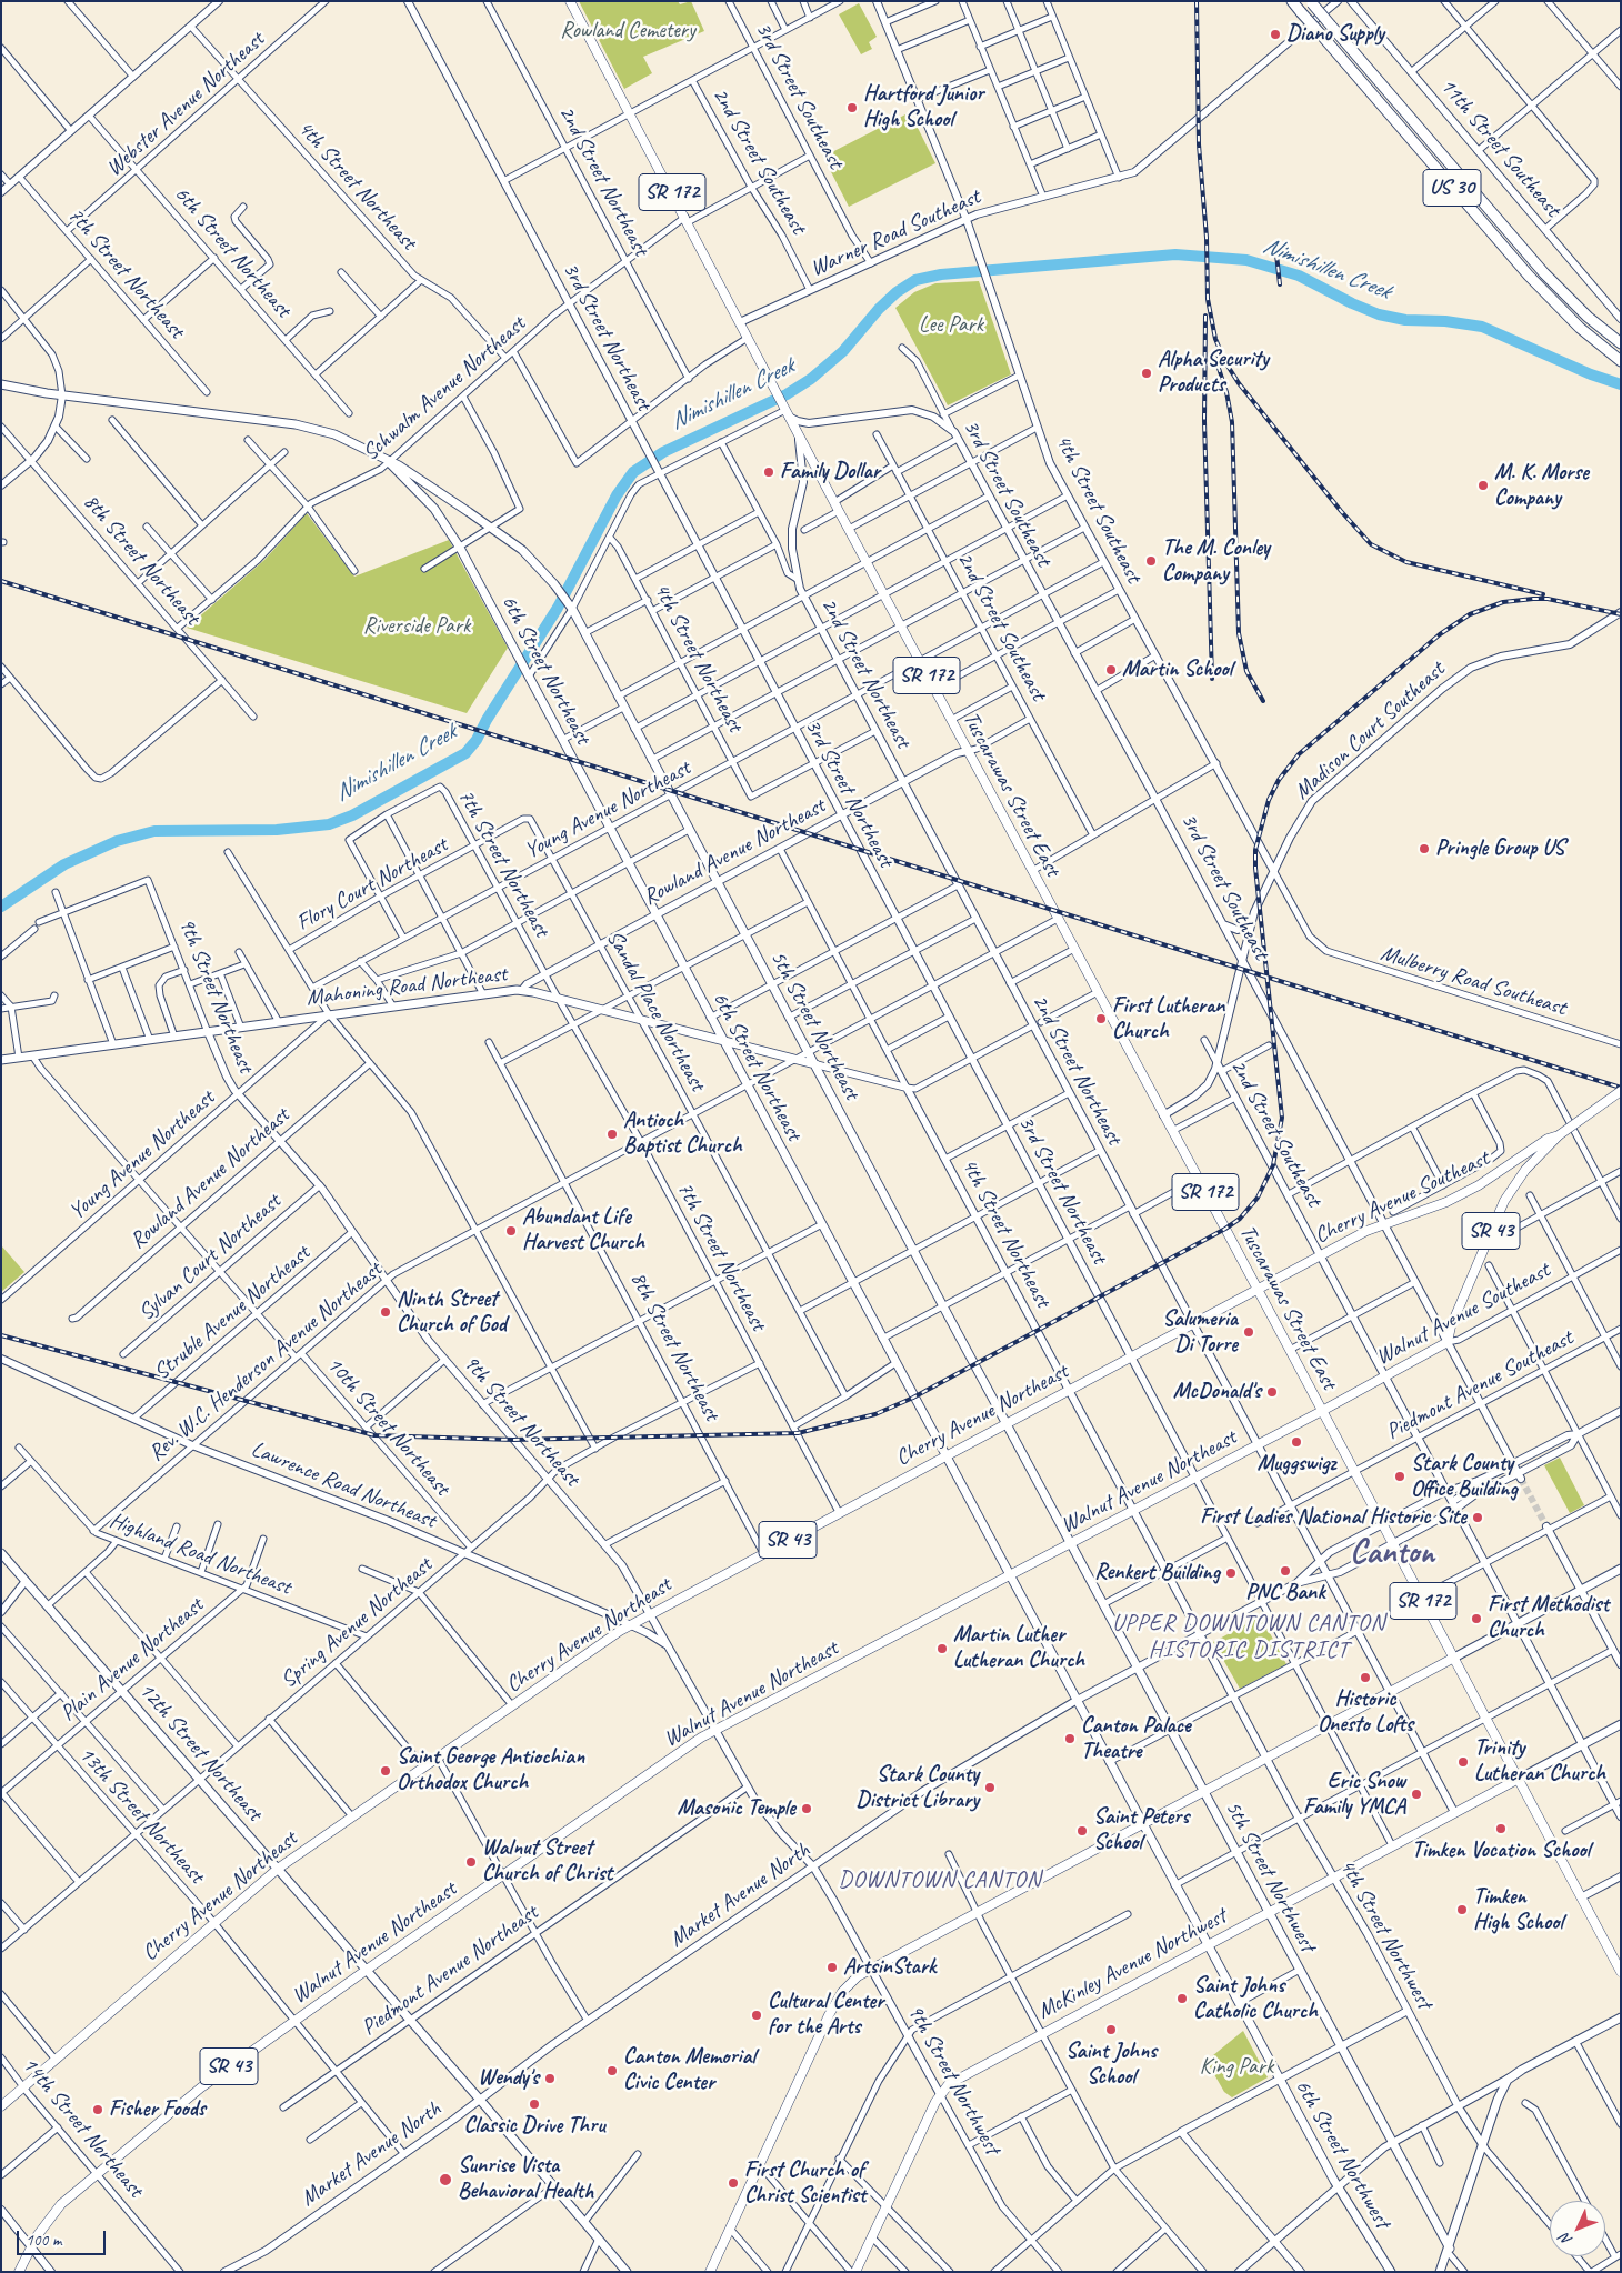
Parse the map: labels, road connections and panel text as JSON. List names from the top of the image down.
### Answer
{
  "streets": {
    "highway": ["US 30"],
    "main road": [
      "SR 172",
      "6th Street Northeast",
      "Tuscarawas Street East",
      "Mahoning Road Northeast",
      "5th Street Northeast",
      "Cherry Avenue Southeast",
      "SR 43",
      "Walnut Avenue Southeast",
      "Cherry Avenue Northeast",
      "Walnut Avenue Northeast",
      "12th Street Northeast",
      "5th Street Northwest",
      "McKinley Avenue Northwest",
      "6th Street Northwest"
    ],
    "street": [
      "3rd Street Southeast",
      "Webster Avenue Northeast",
      "11th Street Southeast",
      "2nd Street Southeast",
      "2nd Street Northeast",
      "4th Street Northeast",
      "Warner Road Southeast",
      "7th Street Northeast",
      "3rd Street Northeast",
      "Schwalm Avenue Northeast",
      "4th Street Southeast",
      "8th Street Northeast",
      "Madison Court Southeast",
      "Young Avenue Northeast",
      "Rowland Avenue Northeast",
      "Flory Court Northeast",
      "Mulberry Road Southeast",
      "9th Street Northeast",
      "Sandal Place Northeast",
      "Sylvan Court Northeast",
      "Struble Avenue Northeast",
      "Rev. W.C. Henderson Avenue Northeast",
      "Piedmont Avenue Southeast",
      "10th Street Northeast",
      "Lawrence Road Northeast",
      "Highland Road Northeast",
      "Spring Avenue Northeast",
      "Plain Avenue Northeast",
      "13th Street Northeast",
      "Market Avenue North",
      "4th Street Northwest",
      "Piedmont Avenue Northeast",
      "9th Street Northwest",
      "14th Street Northeast"
    ]
  },
  "crossings": [
    ["3rd Street Southeast", "Warner Road Southeast"],
    ["3rd Street Southeast", "Schwalm Avenue Northeast"],
    ["3rd Street Southeast", "Madison Court Southeast"],
    ["3rd Street Southeast", "Young Avenue Northeast"],
    ["3rd Street Southeast", "Cherry Avenue Southeast"],
    ["3rd Street Southeast", "Walnut Avenue Southeast"],
    ["3rd Street Southeast", "Piedmont Avenue Southeast"],
    ["Webster Avenue Northeast", "4th Street Northeast"],
    ["Webster Avenue Northeast", "6th Street Northeast"],
    ["Webster Avenue Northeast", "7th Street Northeast"],
    ["2nd Street Southeast", "Warner Road Southeast"],
    ["2nd Street Southeast", "Schwalm Avenue Northeast"],
    ["2nd Street Southeast", "Madison Court Southeast"],
    ["2nd Street Southeast", "Young Avenue Northeast"],
    ["2nd Street Southeast", "Cherry Avenue Southeast"],
    ["2nd Street Southeast", "Walnut Avenue Southeast"],
    ["2nd Street Southeast", "Piedmont Avenue Southeast"],
    ["2nd Street Southeast", "Market Avenue North"],
    ["2nd Street Northeast", "Schwalm Avenue Northeast"],
    ["2nd Street Northeast", "Tuscarawas Street East"],
    ["2nd Street Northeast", "Young Avenue Northeast"],
    ["2nd Street Northeast", "Rowland Avenue Northeast"],
    ["2nd Street Northeast", "Rev. W.C. Henderson Avenue Northeast"],
    ["2nd Street Northeast", "Cherry Avenue Northeast"],
    ["2nd Street Northeast", "Walnut Avenue Northeast"],
    ["2nd Street Northeast", "Market Avenue North"],
    ["2nd Street Northeast", "McKinley Avenue Northwest"],
    ["4th Street Northeast", "3rd Street Northeast"],
    ["4th Street Northeast", "Schwalm Avenue Northeast"],
    ["4th Street Northeast", "Young Avenue Northeast"],
    ["4th Street Northeast", "Rowland Avenue Northeast"],
    ["4th Street Northeast", "Mahoning Road Northeast"],
    ["4th Street Northeast", "Rev. W.C. Henderson Avenue Northeast"],
    ["4th Street Northeast", "Cherry Avenue Northeast"],
    ["4th Street Northeast", "Walnut Avenue Northeast"],
    ["4th Street Northeast", "Market Avenue North"],
    ["4th Street Northeast", "4th Street Northwest"],
    ["SR 172", "Tuscarawas Street East"],
    ["SR 172", "Market Avenue North"],
    ["SR 172", "McKinley Avenue Northwest"],
    ["Warner Road Southeast", "4th Street Southeast"],
    ["Warner Road Southeast", "Tuscarawas Street East"],
    ["6th Street Northeast", "Schwalm Avenue Northeast"],
    ["6th Street Northeast", "Young Avenue Northeast"],
    ["6th Street Northeast", "Rowland Avenue Northeast"],
    ["6th Street Northeast", "Mahoning Road Northeast"],
    ["6th Street Northeast", "5th Street Northeast"],
    ["6th Street Northeast", "Rev. W.C. Henderson Avenue Northeast"],
    ["6th Street Northeast", "Cherry Avenue Northeast"],
    ["6th Street Northeast", "Walnut Avenue Northeast"],
    ["6th Street Northeast", "Market Avenue North"],
    ["6th Street Northeast", "6th Street Northwest"],
    ["7th Street Northeast", "Young Avenue Northeast"],
    ["7th Street Northeast", "Rowland Avenue Northeast"],
    ["7th Street Northeast", "Flory Court Northeast"],
    ["7th Street Northeast", "Mahoning Road Northeast"],
    ["7th Street Northeast", "Rev. W.C. Henderson Avenue Northeast"],
    ["7th Street Northeast", "Cherry Avenue Northeast"],
    ["7th Street Northeast", "Spring Avenue Northeast"],
    ["3rd Street Northeast", "Schwalm Avenue Northeast"],
    ["3rd Street Northeast", "Young Avenue Northeast"],
    ["3rd Street Northeast", "Rowland Avenue Northeast"],
    ["3rd Street Northeast", "Rev. W.C. Henderson Avenue Northeast"],
    ["3rd Street Northeast", "Cherry Avenue Northeast"],
    ["3rd Street Northeast", "Walnut Avenue Northeast"],
    ["3rd Street Northeast", "Market Avenue North"],
    ["3rd Street Northeast", "McKinley Avenue Northwest"],
    ["Schwalm Avenue Northeast", "8th Street Northeast"],
    ["Schwalm Avenue Northeast", "Tuscarawas Street East"],
    ["Schwalm Avenue Northeast", "5th Street Northeast"],
    ["4th Street Southeast", "Madison Court Southeast"],
    ["4th Street Southeast", "Young Avenue Northeast"],
    ["4th Street Southeast", "Mulberry Road Southeast"],
    ["8th Street Northeast", "Rev. W.C. Henderson Avenue Northeast"],
    ["8th Street Northeast", "Cherry Avenue Northeast"],
    ["8th Street Northeast", "Spring Avenue Northeast"],
    ["Madison Court Southeast", "Tuscarawas Street East"],
    ["Tuscarawas Street East", "Young Avenue Northeast"],
    ["Tuscarawas Street East", "Rowland Avenue Northeast"],
    ["Tuscarawas Street East", "Cherry Avenue Southeast"],
    ["Tuscarawas Street East", "Walnut Avenue Southeast"],
    ["Tuscarawas Street East", "Rev. W.C. Henderson Avenue Northeast"],
    ["Tuscarawas Street East", "Piedmont Avenue Southeast"],
    ["Tuscarawas Street East", "Cherry Avenue Northeast"],
    ["Tuscarawas Street East", "Walnut Avenue Northeast"],
    ["Tuscarawas Street East", "Market Avenue North"],
    ["Young Avenue Northeast", "Mahoning Road Northeast"],
    ["Young Avenue Northeast", "9th Street Northeast"],
    ["Young Avenue Northeast", "Sandal Place Northeast"],
    ["Young Avenue Northeast", "5th Street Northeast"],
    ["Young Avenue Northeast", "10th Street Northeast"],
    ["Rowland Avenue Northeast", "Mahoning Road Northeast"],
    ["Rowland Avenue Northeast", "9th Street Northeast"],
    ["Rowland Avenue Northeast", "Sandal Place Northeast"],
    ["Rowland Avenue Northeast", "5th Street Northeast"],
    ["Rowland Avenue Northeast", "10th Street Northeast"],
    ["Flory Court Northeast", "Sandal Place Northeast"],
    ["Mahoning Road Northeast", "9th Street Northeast"],
    ["Mahoning Road Northeast", "Sandal Place Northeast"],
    ["Mahoning Road Northeast", "5th Street Northeast"],
    ["Mahoning Road Northeast", "Rev. W.C. Henderson Avenue Northeast"],
    ["Mahoning Road Northeast", "10th Street Northeast"],
    ["9th Street Northeast", "Sylvan Court Northeast"],
    ["9th Street Northeast", "Struble Avenue Northeast"],
    ["9th Street Northeast", "Rev. W.C. Henderson Avenue Northeast"],
    ["9th Street Northeast", "Cherry Avenue Northeast"],
    ["9th Street Northeast", "Walnut Avenue Northeast"],
    ["9th Street Northeast", "Lawrence Road Northeast"],
    ["9th Street Northeast", "Spring Avenue Northeast"],
    ["9th Street Northeast", "Market Avenue North"],
    ["9th Street Northeast", "Piedmont Avenue Northeast"],
    ["9th Street Northeast", "9th Street Northwest"],
    ["Sandal Place Northeast", "Rev. W.C. Henderson Avenue Northeast"],
    ["5th Street Northeast", "Rev. W.C. Henderson Avenue Northeast"],
    ["5th Street Northeast", "Cherry Avenue Northeast"],
    ["5th Street Northeast", "Walnut Avenue Northeast"],
    ["5th Street Northeast", "5th Street Northwest"],
    ["5th Street Northeast", "Market Avenue North"],
    ["Cherry Avenue Southeast", "Walnut Avenue Southeast"],
    ["Cherry Avenue Southeast", "Cherry Avenue Northeast"],
    ["Sylvan Court Northeast", "10th Street Northeast"],
    ["Struble Avenue Northeast", "10th Street Northeast"],
    ["Struble Avenue Northeast", "Lawrence Road Northeast"],
    ["Walnut Avenue Southeast", "Walnut Avenue Northeast"],
    ["Rev. W.C. Henderson Avenue Northeast", "10th Street Northeast"],
    ["Rev. W.C. Henderson Avenue Northeast", "Lawrence Road Northeast"],
    ["Rev. W.C. Henderson Avenue Northeast", "Highland Road Northeast"],
    ["Cherry Avenue Northeast", "Lawrence Road Northeast"],
    ["Cherry Avenue Northeast", "12th Street Northeast"],
    ["Cherry Avenue Northeast", "13th Street Northeast"],
    ["Cherry Avenue Northeast", "14th Street Northeast"],
    ["10th Street Northeast", "Spring Avenue Northeast"],
    ["Walnut Avenue Northeast", "12th Street Northeast"],
    ["Walnut Avenue Northeast", "13th Street Northeast"],
    ["Walnut Avenue Northeast", "14th Street Northeast"],
    ["Lawrence Road Northeast", "Spring Avenue Northeast"],
    ["Highland Road Northeast", "Spring Avenue Northeast"],
    ["Highland Road Northeast", "Plain Avenue Northeast"],
    ["Spring Avenue Northeast", "12th Street Northeast"],
    ["Spring Avenue Northeast", "13th Street Northeast"],
    ["Plain Avenue Northeast", "12th Street Northeast"],
    ["Plain Avenue Northeast", "13th Street Northeast"],
    ["12th Street Northeast", "Market Avenue North"],
    ["12th Street Northeast", "Piedmont Avenue Northeast"],
    ["13th Street Northeast", "Market Avenue North"],
    ["13th Street Northeast", "Piedmont Avenue Northeast"],
    ["5th Street Northwest", "Market Avenue North"],
    ["5th Street Northwest", "McKinley Avenue Northwest"],
    ["Market Avenue North", "4th Street Northwest"],
    ["Market Avenue North", "9th Street Northwest"],
    ["Market Avenue North", "6th Street Northwest"],
    ["4th Street Northwest", "McKinley Avenue Northwest"],
    ["McKinley Avenue Northwest", "9th Street Northwest"],
    ["McKinley Avenue Northwest", "6th Street Northwest"]
  ],
  "districts": ["Canton", "UPPER DOWNTOWN CANTON HISTORIC DISTRICT", "DOWNTOWN CANTON"],
  "water": ["Nimishillen Creek"],
  "parks": [
    "Rowland Cemetery",
    "Lee Park",
    "Riverside Park",
    "King Park"
  ],
  "places": [
    "Diano Supply",
    "Hartford Junior High School",
    "Alpha Security Products",
    "Family Dollar",
    "M. K. Morse Company",
    "The M. Conley Company",
    "Martin School",
    "Pringle Group US",
    "First Lutheran Church",
    "Antioch Baptist Church",
    "Abundant Life Harvest Church",
    "Ninth Street Church of God",
    "Salumeria Di Torre",
    "McDonald's",
    "Muggswigz",
    "Stark County Office Building",
    "First Ladies National Historic Site",
    "PNC Bank",
    "Renkert Building",
    "First Methodist Church",
    "Martin Luther Lutheran Church",
    "Historic Onesto Lofts",
    "Canton Palace Theatre",
    "Trinity Lutheran Church",
    "Saint George Antiochian Orthodox Church",
    "Stark County District Library",
    "Eric Snow Family YMCA",
    "Masonic Temple",
    "Timken Vocation School",
    "Saint Peters School",
    "Walnut Street Church of Christ",
    "Timken High School",
    "ArtsinStark",
    "Saint Johns Catholic Church",
    "Cultural Center for the Arts",
    "Saint Johns School",
    "Canton Memorial Civic Center",
    "Wendy's",
    "Classic Drive Thru",
    "Fisher Foods",
    "Sunrise Vista Behavioral Health",
    "First Church of Christ Scientist"
  ],
  "scale_bar": "100 m",
  "north": "bottom left"
}
